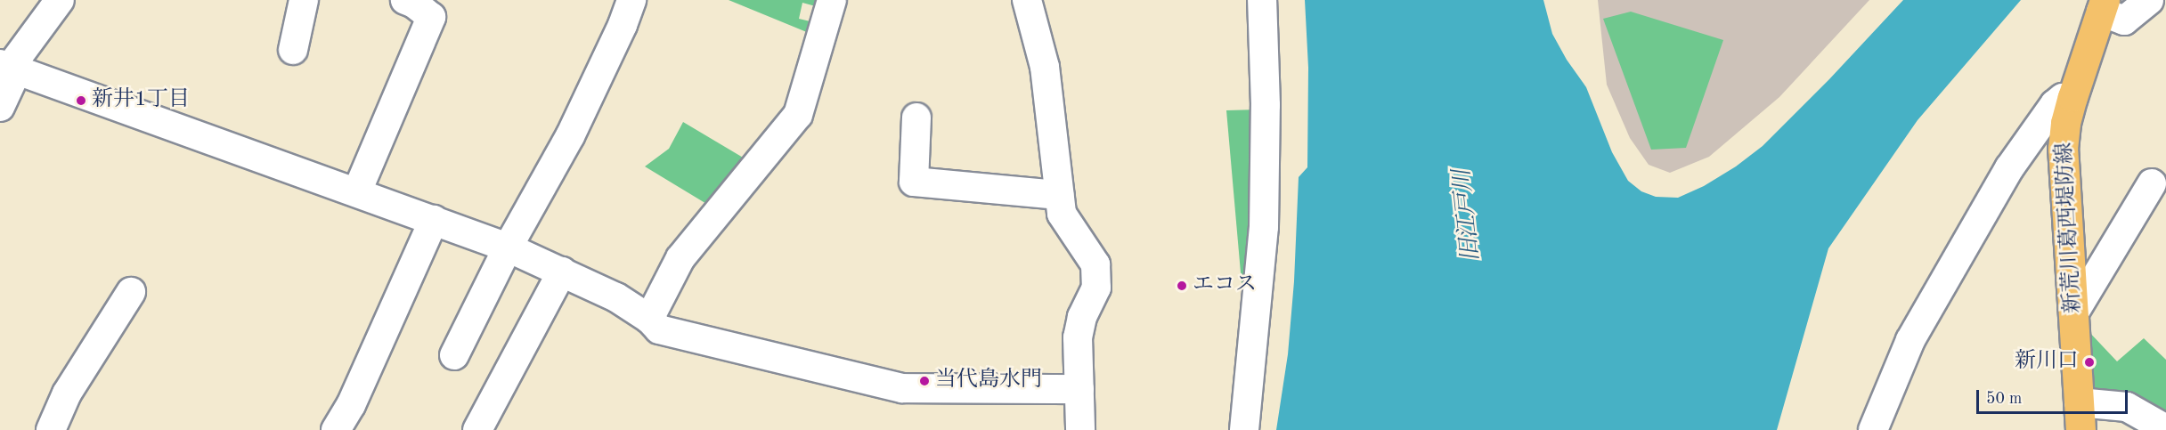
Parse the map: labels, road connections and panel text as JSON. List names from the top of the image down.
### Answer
{
  "streets": {
    "main road": ["新荒川葛西堤防線"]
  },
  "water": ["旧江戸川"],
  "places": [
    "新井1丁目",
    "エコス",
    "新川口",
    "当代島水門"
  ],
  "scale_bar": "50 m"
}
